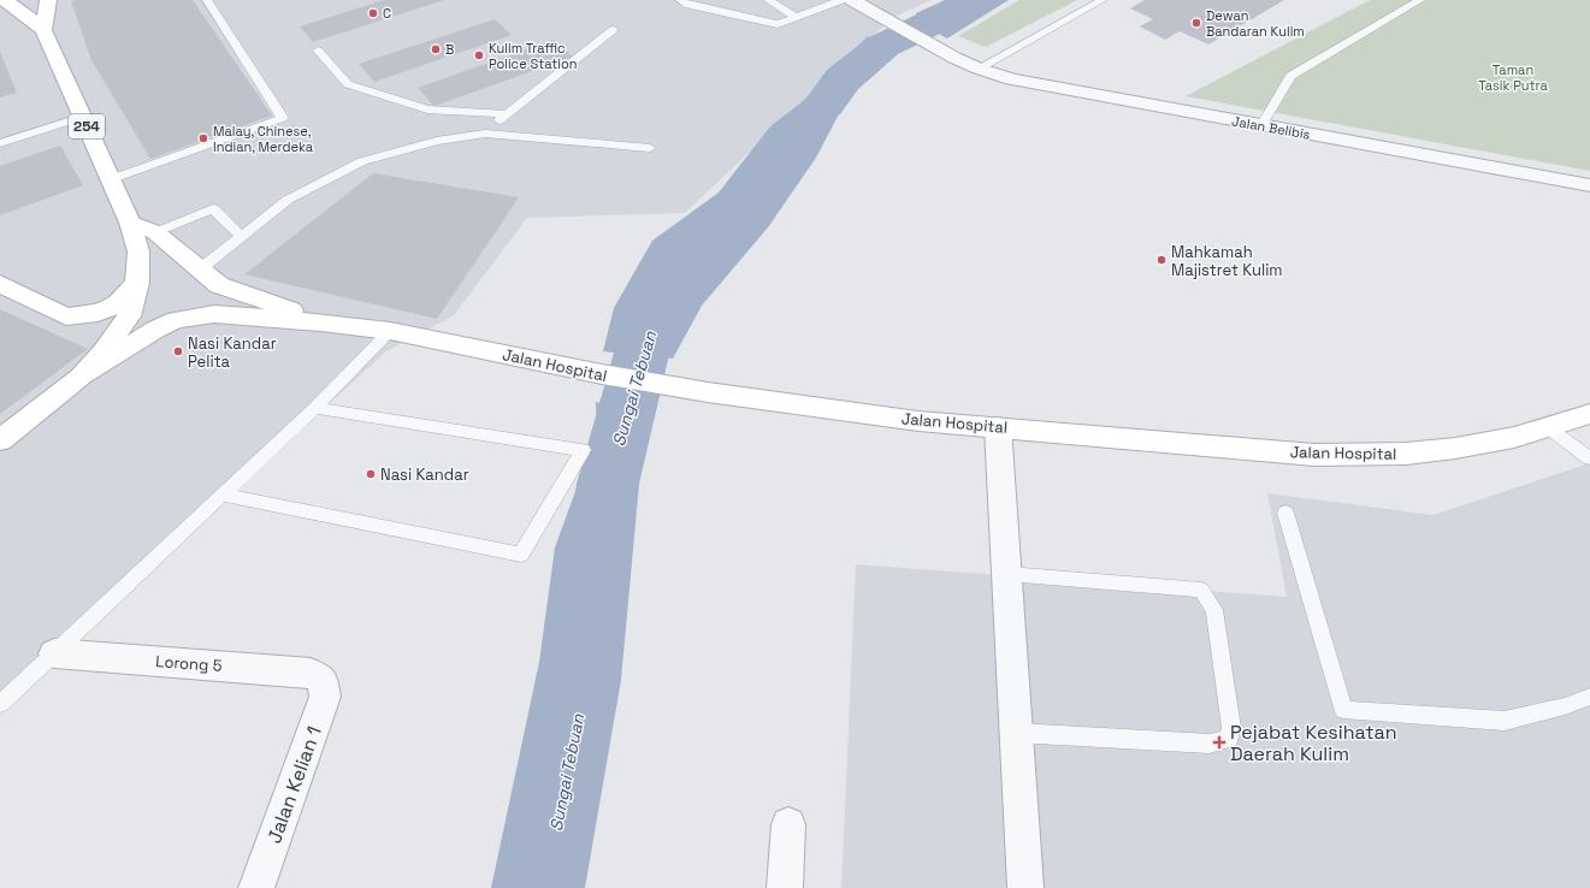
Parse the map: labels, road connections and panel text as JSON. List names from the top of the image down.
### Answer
{
  "streets": {
    "main road": ["254", "Jalan Hospital"],
    "street": ["Jalan Belibis", "Lorong 5", "Jalan Kelian 1"]
  },
  "crossings": [
    ["254", "Jalan Hospital"],
    ["Lorong 5", "Jalan Kelian 1"]
  ],
  "water": ["Sungai Tebuan"],
  "parks": ["Taman Tasik Putra"],
  "places": {
    "other": [
      "C",
      "Dewan Bandaran Kulim",
      "B",
      "Kulim Traffic Police Station",
      "Malay, Chinese, Indian, Merdeka",
      "Mahkamah Majistret Kulim",
      "Nasi Kandar Pelita",
      "Nasi Kandar"
    ],
    "health": ["Pejabat Kesihatan Daerah Kulim"]
  }
}
